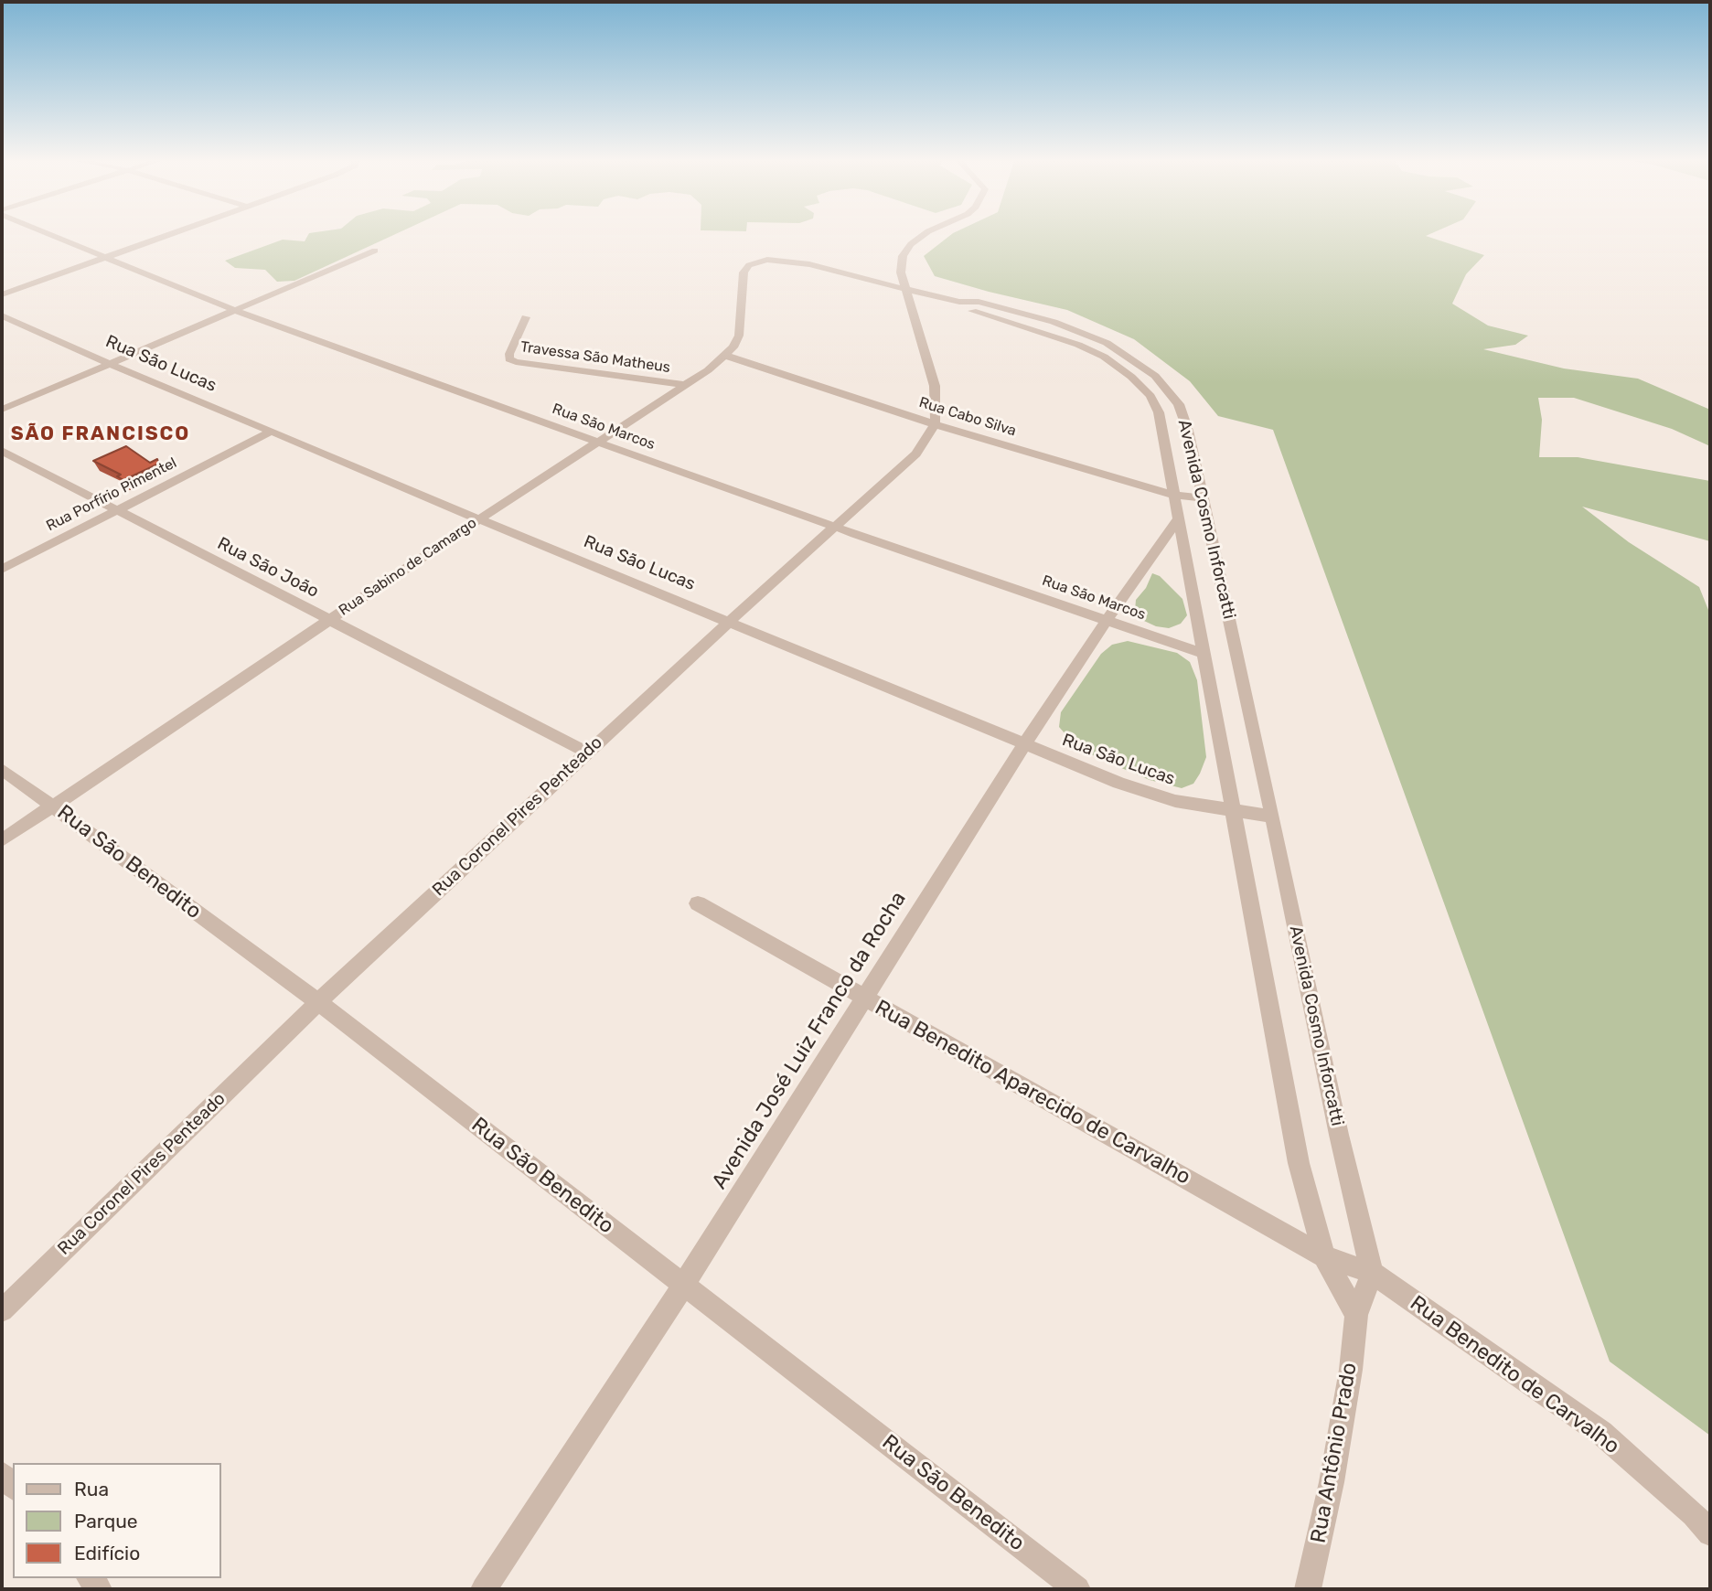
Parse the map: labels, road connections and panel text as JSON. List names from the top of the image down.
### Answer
{
  "streets": {
    "street": [
      "Travessa São Matheus",
      "Rua São Lucas",
      "Rua Cabo Silva",
      "Rua São Marcos",
      "Rua Porfírio Pimentel",
      "Avenida Cosmo Inforcatti",
      "Rua Sabino de Camargo",
      "Rua São João",
      "Rua Coronel Pires Penteado",
      "Rua São Benedito",
      "Avenida José Luiz Franco da Rocha",
      "Rua Benedito Aparecido de Carvalho",
      "Rua Benedito de Carvalho",
      "Rua Antônio Prado"
    ]
  },
  "crossings": [
    ["Travessa São Matheus", "Rua Sabino de Camargo"],
    ["Rua São Lucas", "Rua Porfírio Pimentel"],
    ["Rua São Lucas", "Avenida Cosmo Inforcatti"],
    ["Rua São Lucas", "Rua Sabino de Camargo"],
    ["Rua São Lucas", "Rua Coronel Pires Penteado"],
    ["Rua São Lucas", "Avenida José Luiz Franco da Rocha"],
    ["Rua Cabo Silva", "Avenida Cosmo Inforcatti"],
    ["Rua Cabo Silva", "Rua Sabino de Camargo"],
    ["Rua Cabo Silva", "Rua Coronel Pires Penteado"],
    ["Rua São Marcos", "Avenida Cosmo Inforcatti"],
    ["Rua São Marcos", "Rua Sabino de Camargo"],
    ["Rua São Marcos", "Rua Coronel Pires Penteado"],
    ["Rua São Marcos", "Avenida José Luiz Franco da Rocha"],
    ["Rua Porfírio Pimentel", "Rua São João"],
    ["Avenida Cosmo Inforcatti", "Avenida José Luiz Franco da Rocha"],
    ["Avenida Cosmo Inforcatti", "Rua Benedito Aparecido de Carvalho"],
    ["Avenida Cosmo Inforcatti", "Rua Benedito de Carvalho"],
    ["Avenida Cosmo Inforcatti", "Rua Antônio Prado"],
    ["Rua Sabino de Camargo", "Rua São João"],
    ["Rua Sabino de Camargo", "Rua São Benedito"],
    ["Rua São João", "Rua Coronel Pires Penteado"],
    ["Rua Coronel Pires Penteado", "Rua São Benedito"],
    ["Rua São Benedito", "Avenida José Luiz Franco da Rocha"],
    ["Avenida José Luiz Franco da Rocha", "Rua Benedito Aparecido de Carvalho"],
    ["Rua Benedito Aparecido de Carvalho", "Rua Benedito de Carvalho"],
    ["Rua Benedito Aparecido de Carvalho", "Rua Antônio Prado"],
    ["Rua Benedito de Carvalho", "Rua Antônio Prado"]
  ],
  "districts": ["SÃO FRANCISCO"],
  "legend": ["Rua", "Parque", "Edifício"]
}
